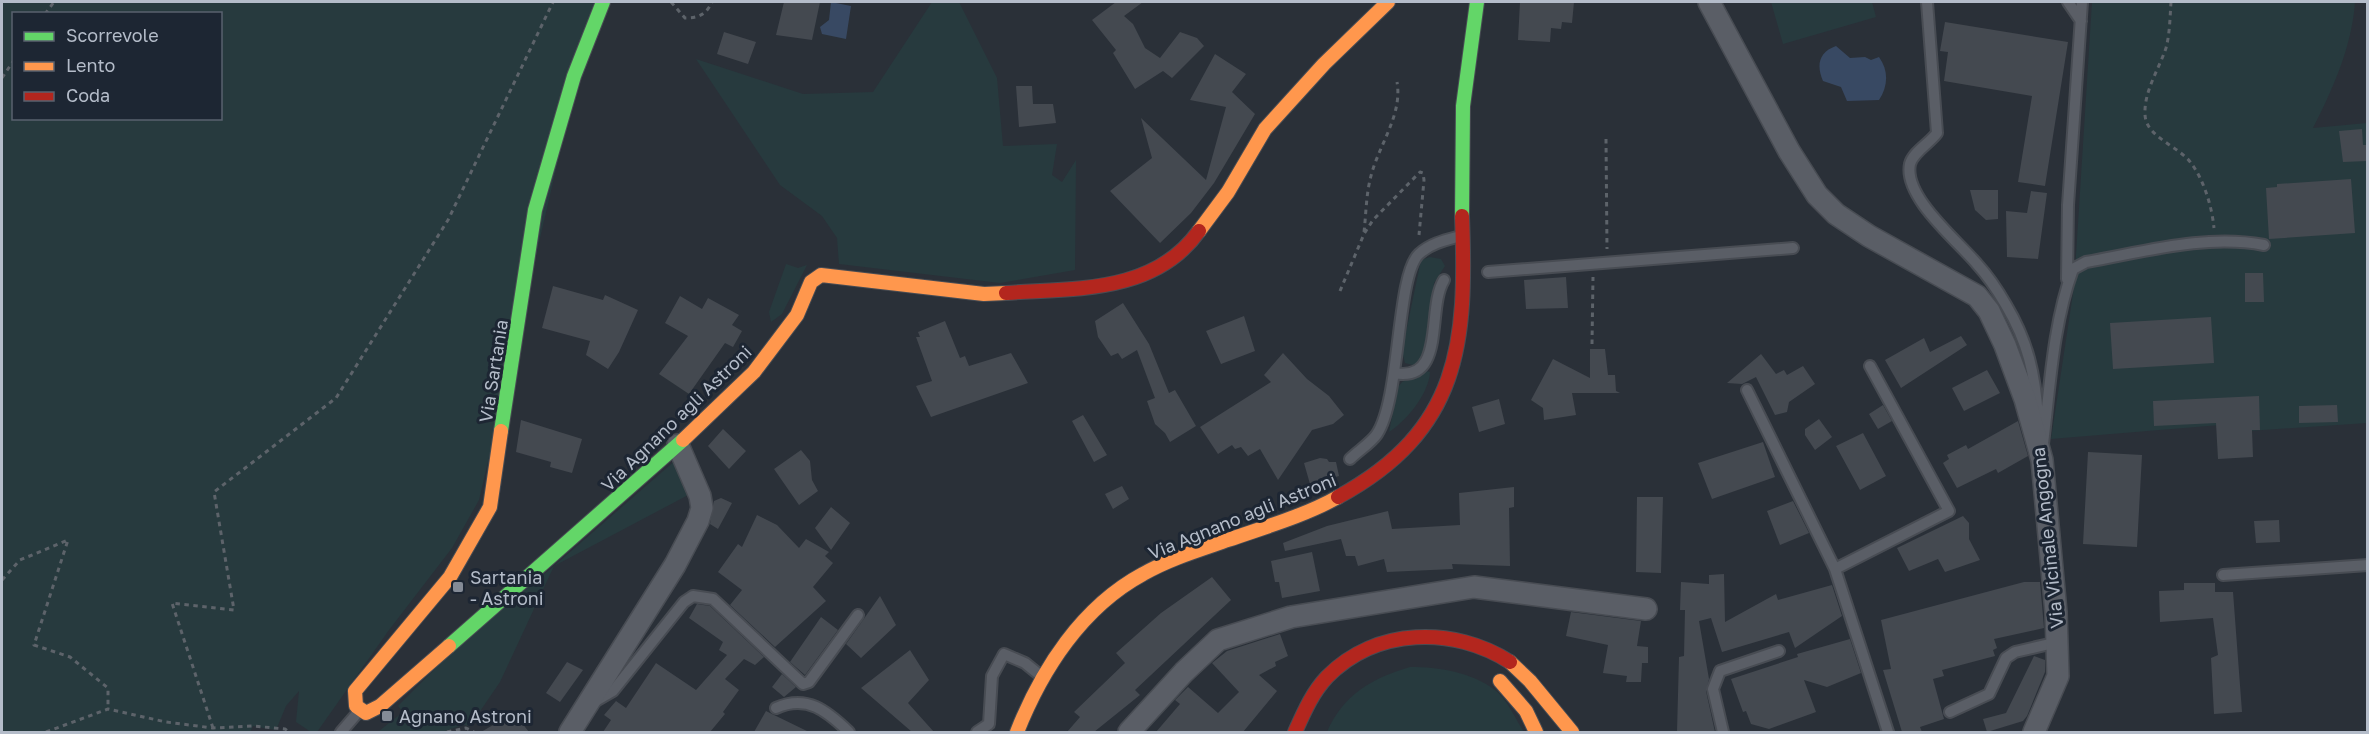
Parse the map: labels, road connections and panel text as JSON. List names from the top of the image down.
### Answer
{
  "streets": {
    "main road": ["Via Sartania", "Via Agnano agli Astroni"],
    "street": ["Via Vicinale Angogna"]
  },
  "crossings": [
    ["Via Sartania", "Via Agnano agli Astroni"]
  ],
  "places": {
    "transit": ["Sartania - Astroni", "Agnano Astroni"]
  },
  "legend": ["Scorrevole", "Lento", "Coda"]
}
